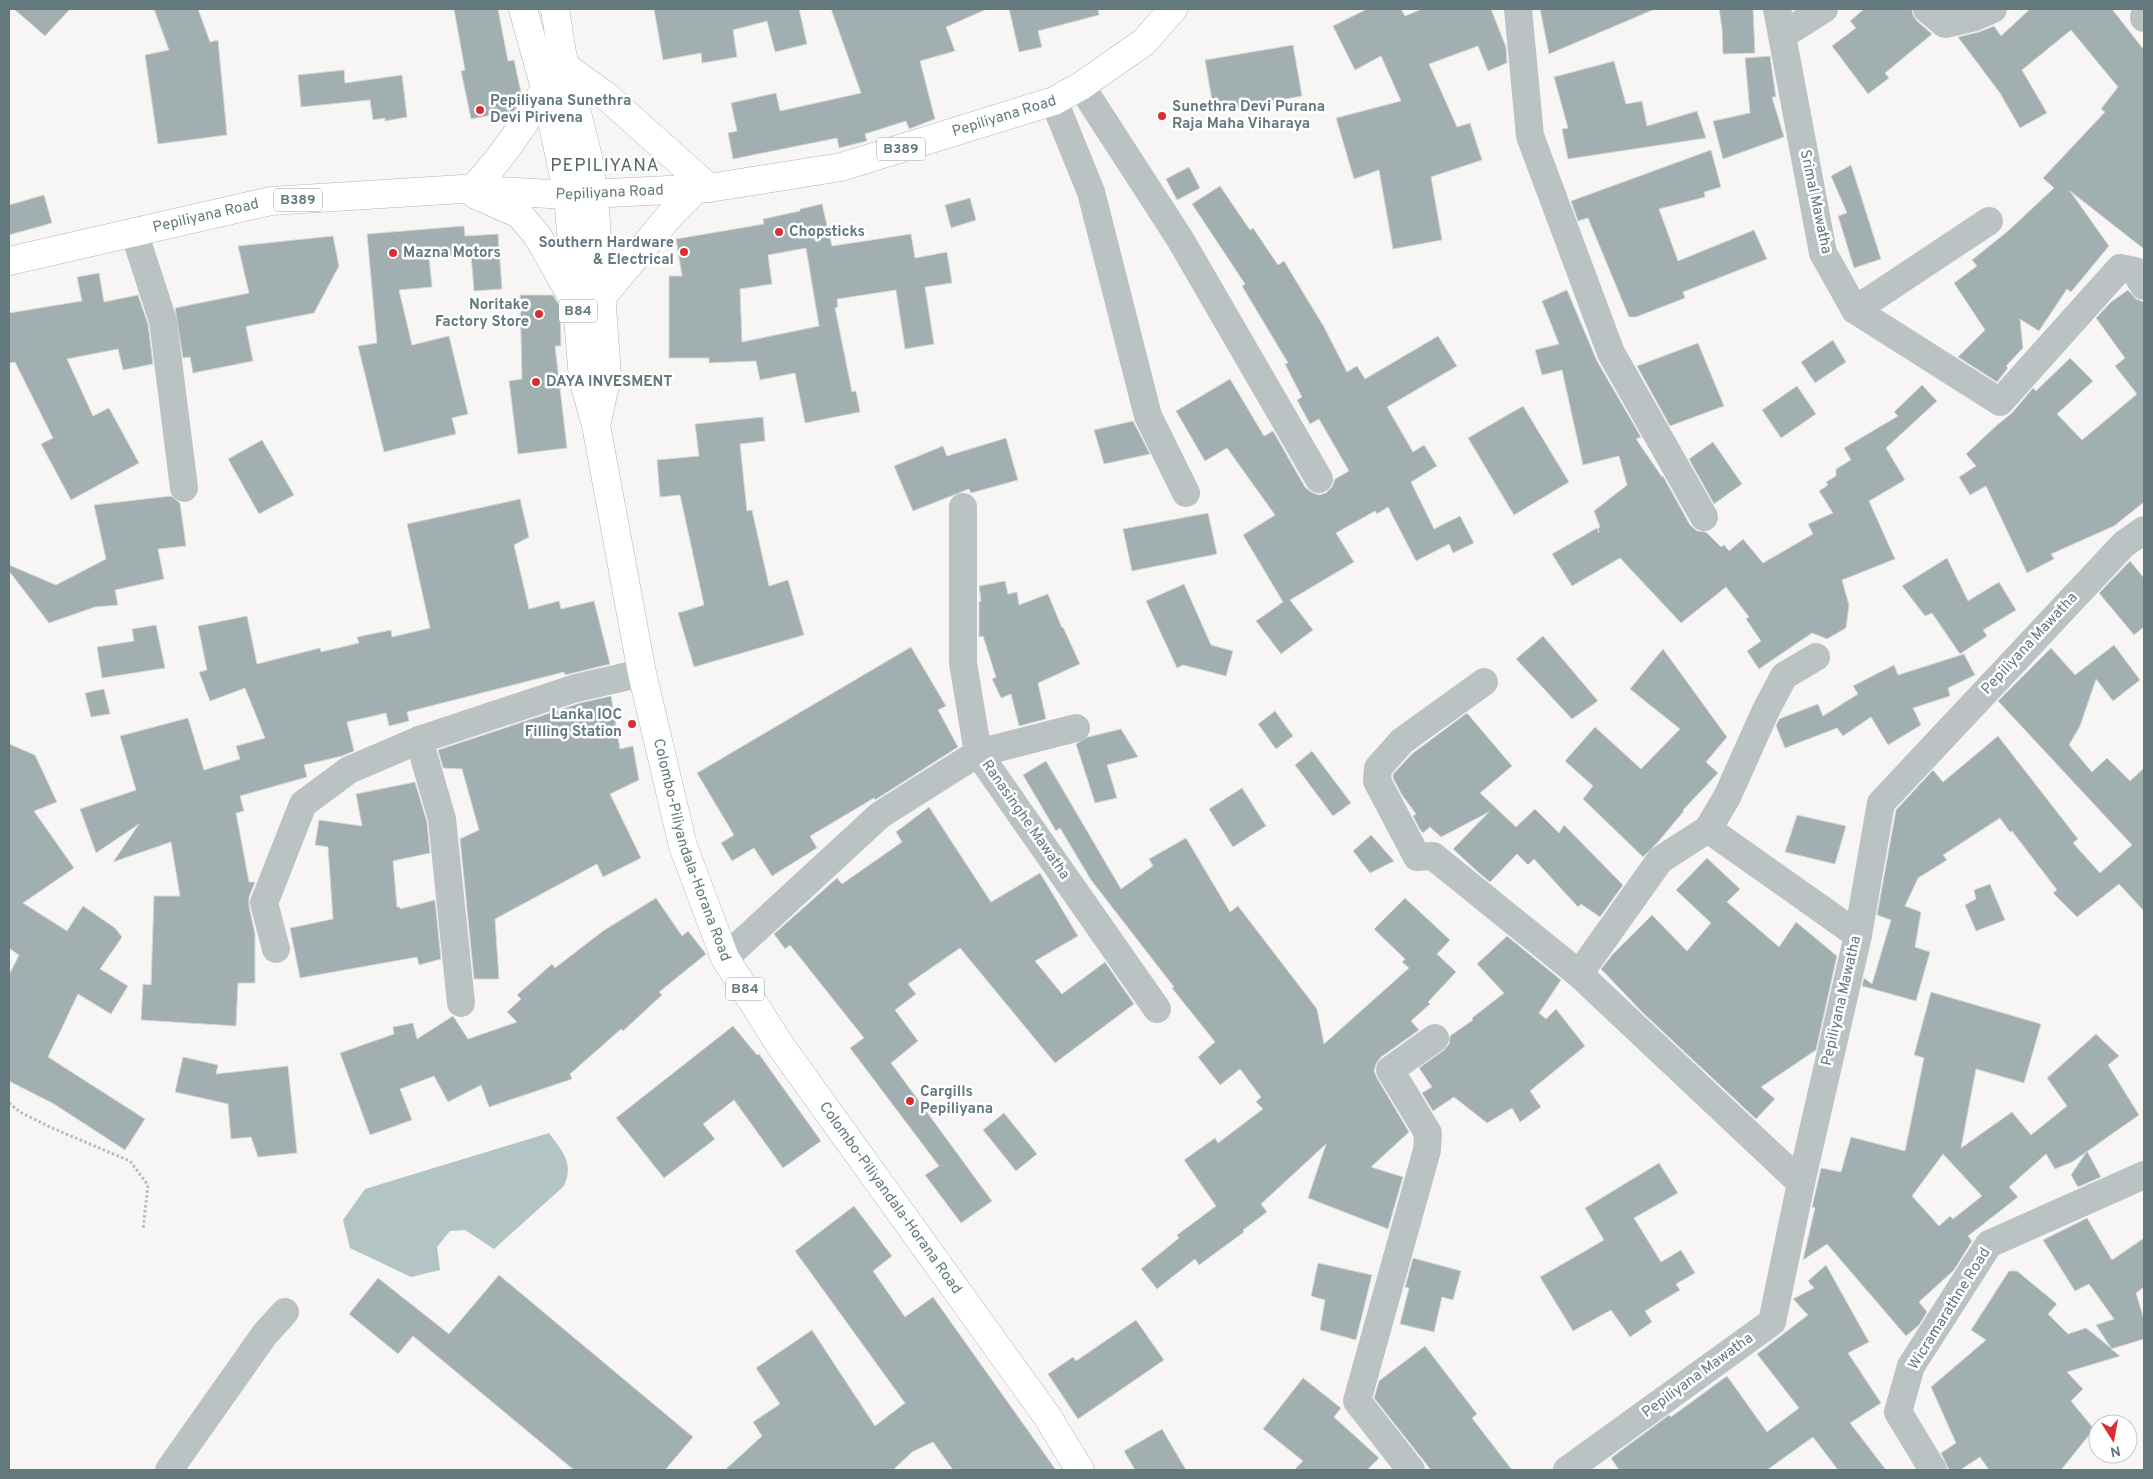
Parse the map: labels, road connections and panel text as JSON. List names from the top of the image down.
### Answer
{
  "streets": {
    "main road": [
      "Pepiliyana Road",
      "B389",
      "B84",
      "Colombo-Piliyandala-Horana Road"
    ],
    "street": [
      "Srimal Mawatha",
      "Pepiliyana Mawatha",
      "Ranasinghe Mawatha",
      "Wicramarathne Road"
    ]
  },
  "crossings": [
    ["Pepiliyana Road", "Colombo-Piliyandala-Horana Road"],
    ["Ranasinghe Mawatha", "Colombo-Piliyandala-Horana Road"]
  ],
  "districts": ["PEPILIYANA"],
  "places": [
    "Pepiliyana Sunethra Devi Pirivena",
    "Sunethra Devi Purana Raja Maha Viharaya",
    "Chopsticks",
    "Southern Hardware & Electrical",
    "Mazna Motors",
    "Noritake Factory Store",
    "DAYA INVESMENT",
    "Lanka IOC Filling Station",
    "Cargills Pepiliyana"
  ],
  "north": "bottom"
}
